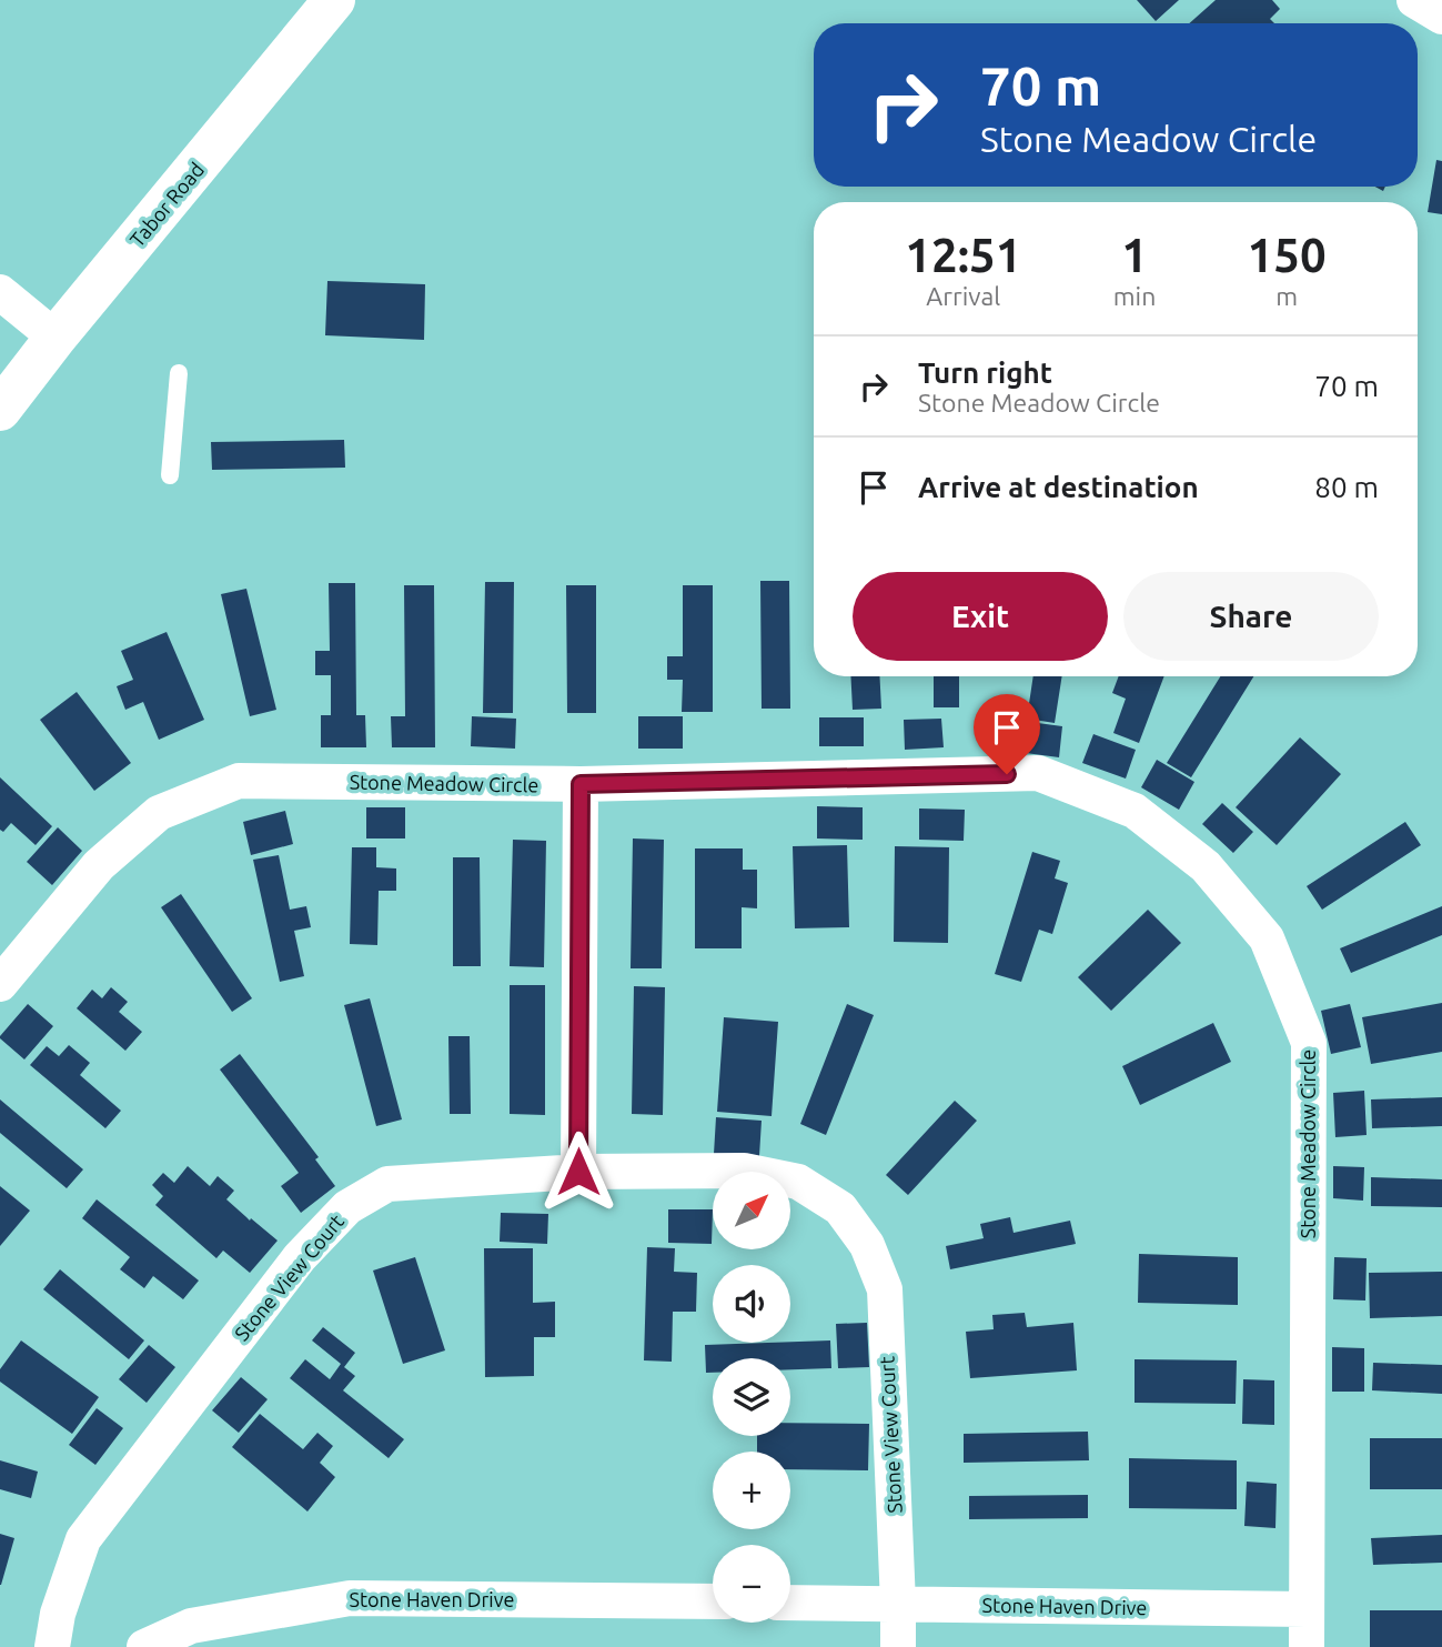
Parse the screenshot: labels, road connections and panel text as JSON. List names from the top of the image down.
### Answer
{
  "streets": {
    "street": [
      "Tabor Road",
      "Stone Meadow Circle",
      "Stone View Court",
      "Stone Haven Drive"
    ]
  },
  "crossings": [
    ["Stone Meadow Circle", "Stone Haven Drive"],
    ["Stone View Court", "Stone Haven Drive"]
  ],
  "north": "top right",
  "page": {
    "turn": ["70 m", "Stone Meadow Circle"],
    "eta": [
      "12:51",
      "Arrival",
      "1",
      "min",
      "150",
      "m"
    ],
    "list": [
      {
        "name": "Turn right",
        "note": "Stone Meadow Circle",
        "value": "70 m"
      },
      {
        "name": "Arrive at destination",
        "value": "80 m"
      }
    ],
    "buttons": ["Exit", "Share"],
    "map_buttons": ["+", "−"]
  }
}
